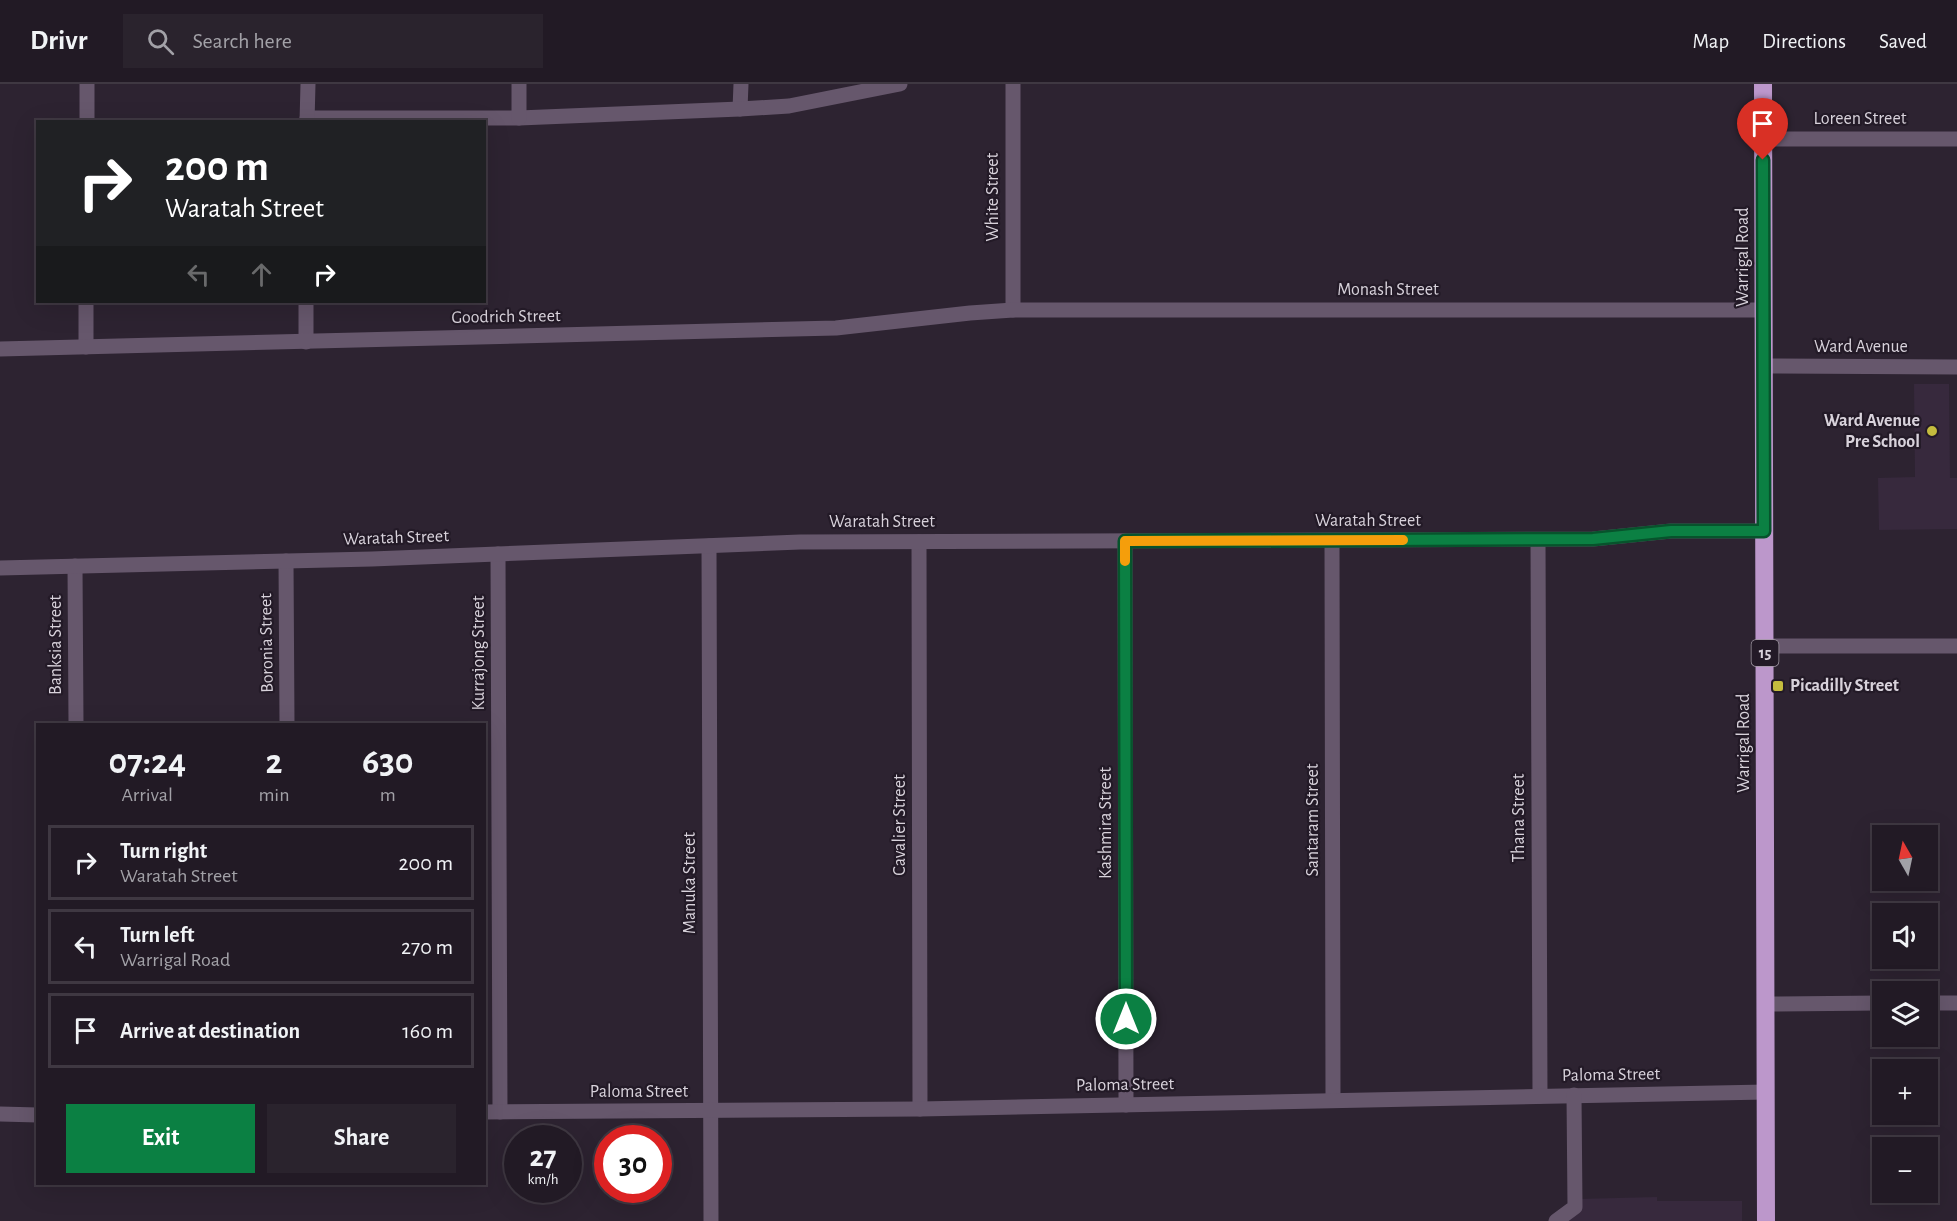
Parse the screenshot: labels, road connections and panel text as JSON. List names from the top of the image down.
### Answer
{
  "streets": {
    "highway": ["Warrigal Road", "15"],
    "street": [
      "Loreen Street",
      "White Street",
      "Monash Street",
      "Goodrich Street",
      "Ward Avenue",
      "Waratah Street",
      "Boronia Street",
      "Banksia Street",
      "Kurrajong Street",
      "Thana Street",
      "Santaram Street",
      "Kashmira Street",
      "Cavalier Street",
      "Manuka Street",
      "Paloma Street"
    ]
  },
  "crossings": [
    ["Loreen Street", "Warrigal Road"],
    ["White Street", "Monash Street"],
    ["White Street", "Goodrich Street"],
    ["Warrigal Road", "Monash Street"],
    ["Warrigal Road", "Ward Avenue"],
    ["Warrigal Road", "Waratah Street"],
    ["Warrigal Road", "Paloma Street"],
    ["Monash Street", "Goodrich Street"],
    ["Waratah Street", "Boronia Street"],
    ["Waratah Street", "Banksia Street"],
    ["Waratah Street", "Kurrajong Street"],
    ["Waratah Street", "Thana Street"],
    ["Waratah Street", "Santaram Street"],
    ["Waratah Street", "Kashmira Street"],
    ["Waratah Street", "Cavalier Street"],
    ["Waratah Street", "Manuka Street"],
    ["Kurrajong Street", "Paloma Street"],
    ["Thana Street", "Paloma Street"],
    ["Santaram Street", "Paloma Street"],
    ["Kashmira Street", "Paloma Street"],
    ["Cavalier Street", "Paloma Street"],
    ["Manuka Street", "Paloma Street"]
  ],
  "places": {
    "other": ["Ward Avenue Pre School"],
    "transit": ["Picadilly Street"]
  },
  "north": "top",
  "page": {
    "header": "Drivr",
    "search": "Search here",
    "nav": ["Map", "Directions", "Saved"],
    "turn": ["200 m", "Waratah Street"],
    "eta": [
      "07:24",
      "Arrival",
      "2",
      "min",
      "630",
      "m"
    ],
    "map_buttons": ["+", "−"],
    "list": [
      {
        "name": "Turn right",
        "note": "Waratah Street",
        "value": "200 m"
      },
      {
        "name": "Turn left",
        "note": "Warrigal Road",
        "value": "270 m"
      },
      {
        "name": "Arrive at destination",
        "value": "160 m"
      }
    ],
    "buttons": ["Exit", "Share"],
    "speed": "27 km/h",
    "limit": "30"
  }
}
